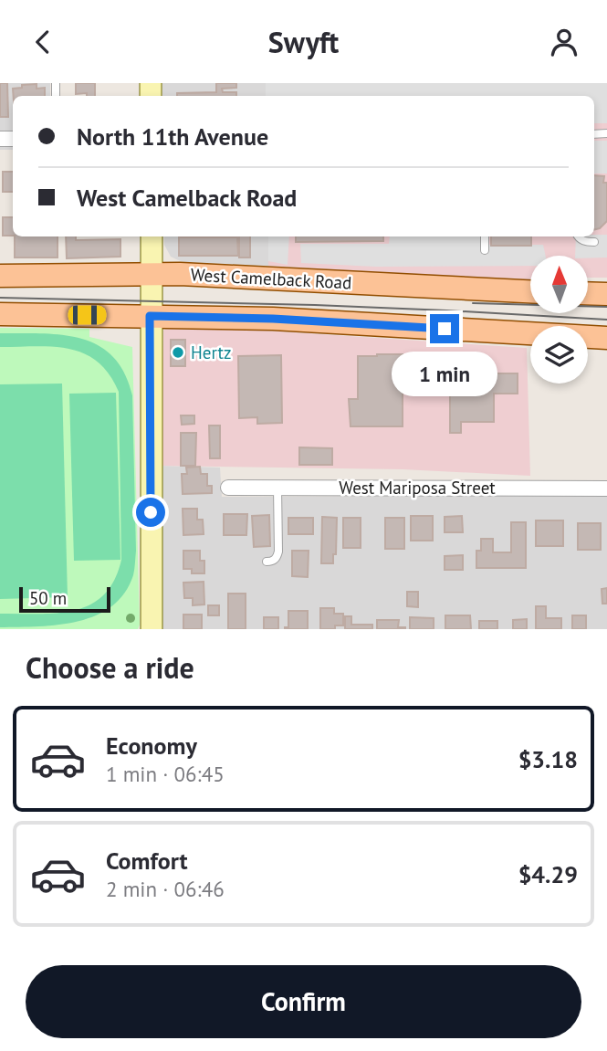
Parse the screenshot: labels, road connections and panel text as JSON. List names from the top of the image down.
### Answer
{
  "streets": {
    "main road": ["West Camelback Road"],
    "street": ["West Mariposa Street"]
  },
  "places": ["Hertz"],
  "scale_bar": "50 m",
  "north": "top",
  "page": {
    "header": "Swyft",
    "banner": ["North 11th Avenue", "West Camelback Road"],
    "bubble": "1 min",
    "scale": "50 m",
    "heading": "Choose a ride",
    "list": [
      {
        "name": "Economy",
        "note": "1 min · 06:45",
        "value": "$3.18"
      },
      {
        "name": "Comfort",
        "note": "2 min · 06:46",
        "value": "$4.29"
      }
    ],
    "buttons": "Confirm"
  }
}
